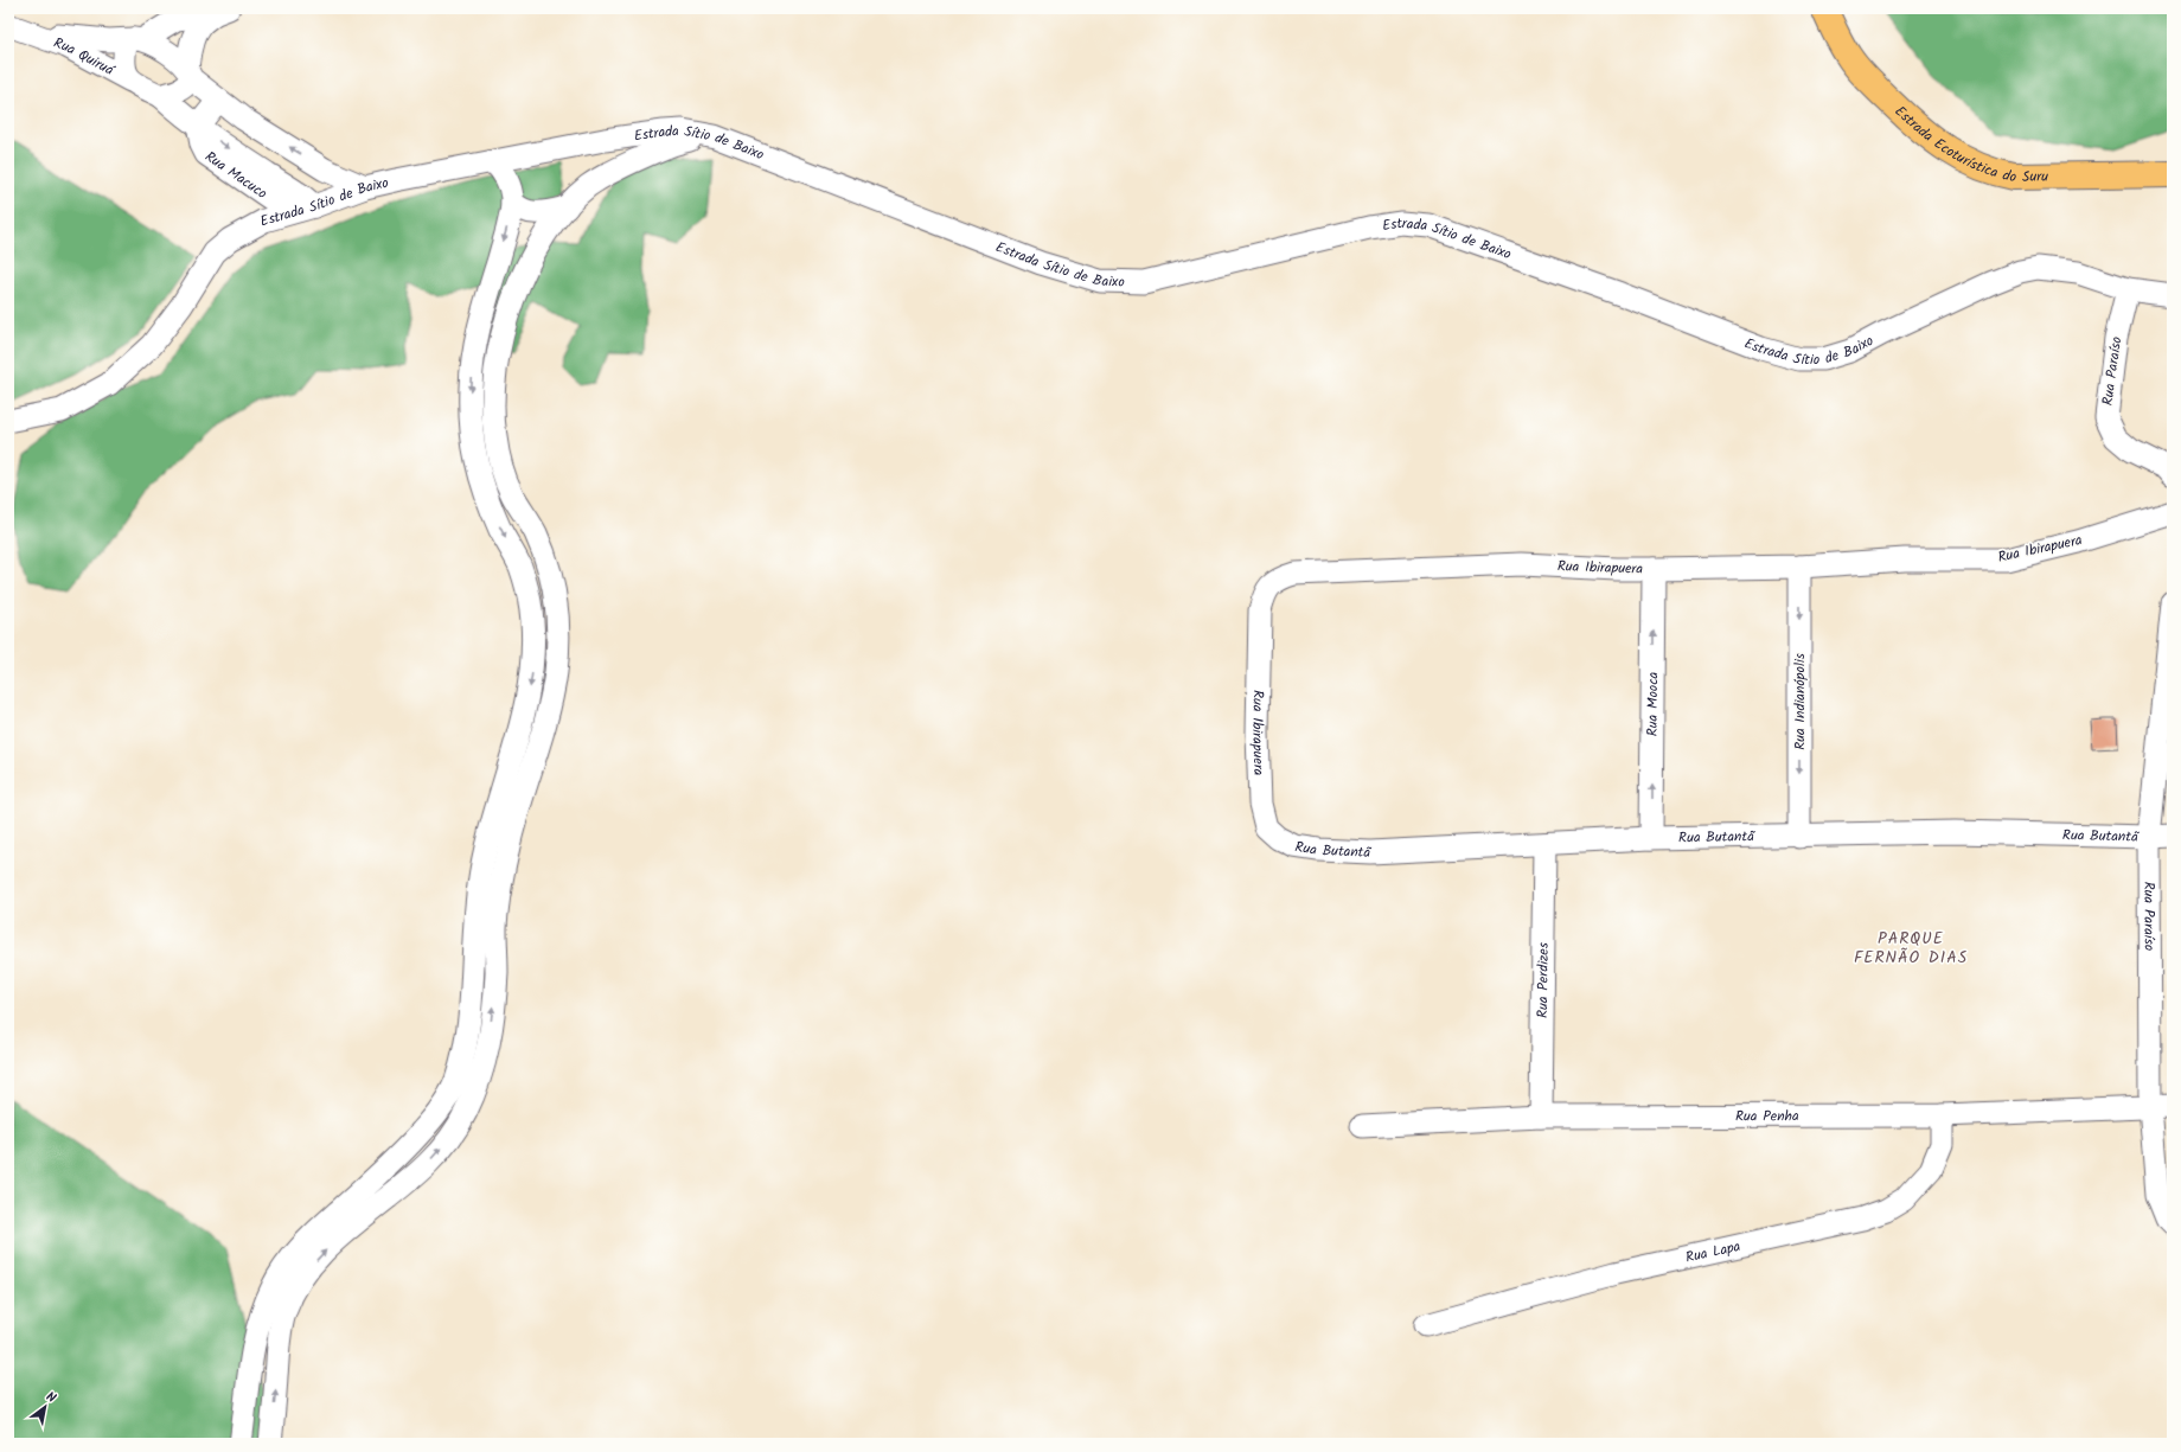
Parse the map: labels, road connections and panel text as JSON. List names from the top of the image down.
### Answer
{
  "streets": {
    "main road": ["Estrada Ecoturística do Suru"],
    "street": [
      "Rua Quiruá",
      "Estrada Sítio de Baixo",
      "Rua Macuco",
      "Rua Paraíso",
      "Rua Ibirapuera",
      "Rua Indianópolis",
      "Rua Mooca",
      "Rua Butantã",
      "Rua Perdizes",
      "Rua Penha",
      "Rua Lapa"
    ]
  },
  "crossings": [
    ["Estrada Sítio de Baixo", "Rua Macuco"],
    ["Estrada Sítio de Baixo", "Rua Paraíso"],
    ["Rua Paraíso", "Rua Butantã"],
    ["Rua Paraíso", "Rua Penha"],
    ["Rua Ibirapuera", "Rua Indianópolis"],
    ["Rua Ibirapuera", "Rua Mooca"],
    ["Rua Ibirapuera", "Rua Butantã"],
    ["Rua Indianópolis", "Rua Butantã"],
    ["Rua Mooca", "Rua Butantã"],
    ["Rua Butantã", "Rua Perdizes"],
    ["Rua Perdizes", "Rua Penha"],
    ["Rua Penha", "Rua Lapa"]
  ],
  "one_way": ["Rua Indianópolis", "Rua Mooca"],
  "districts": ["PARQUE FERNÃO DIAS"],
  "north": "top right"
}
